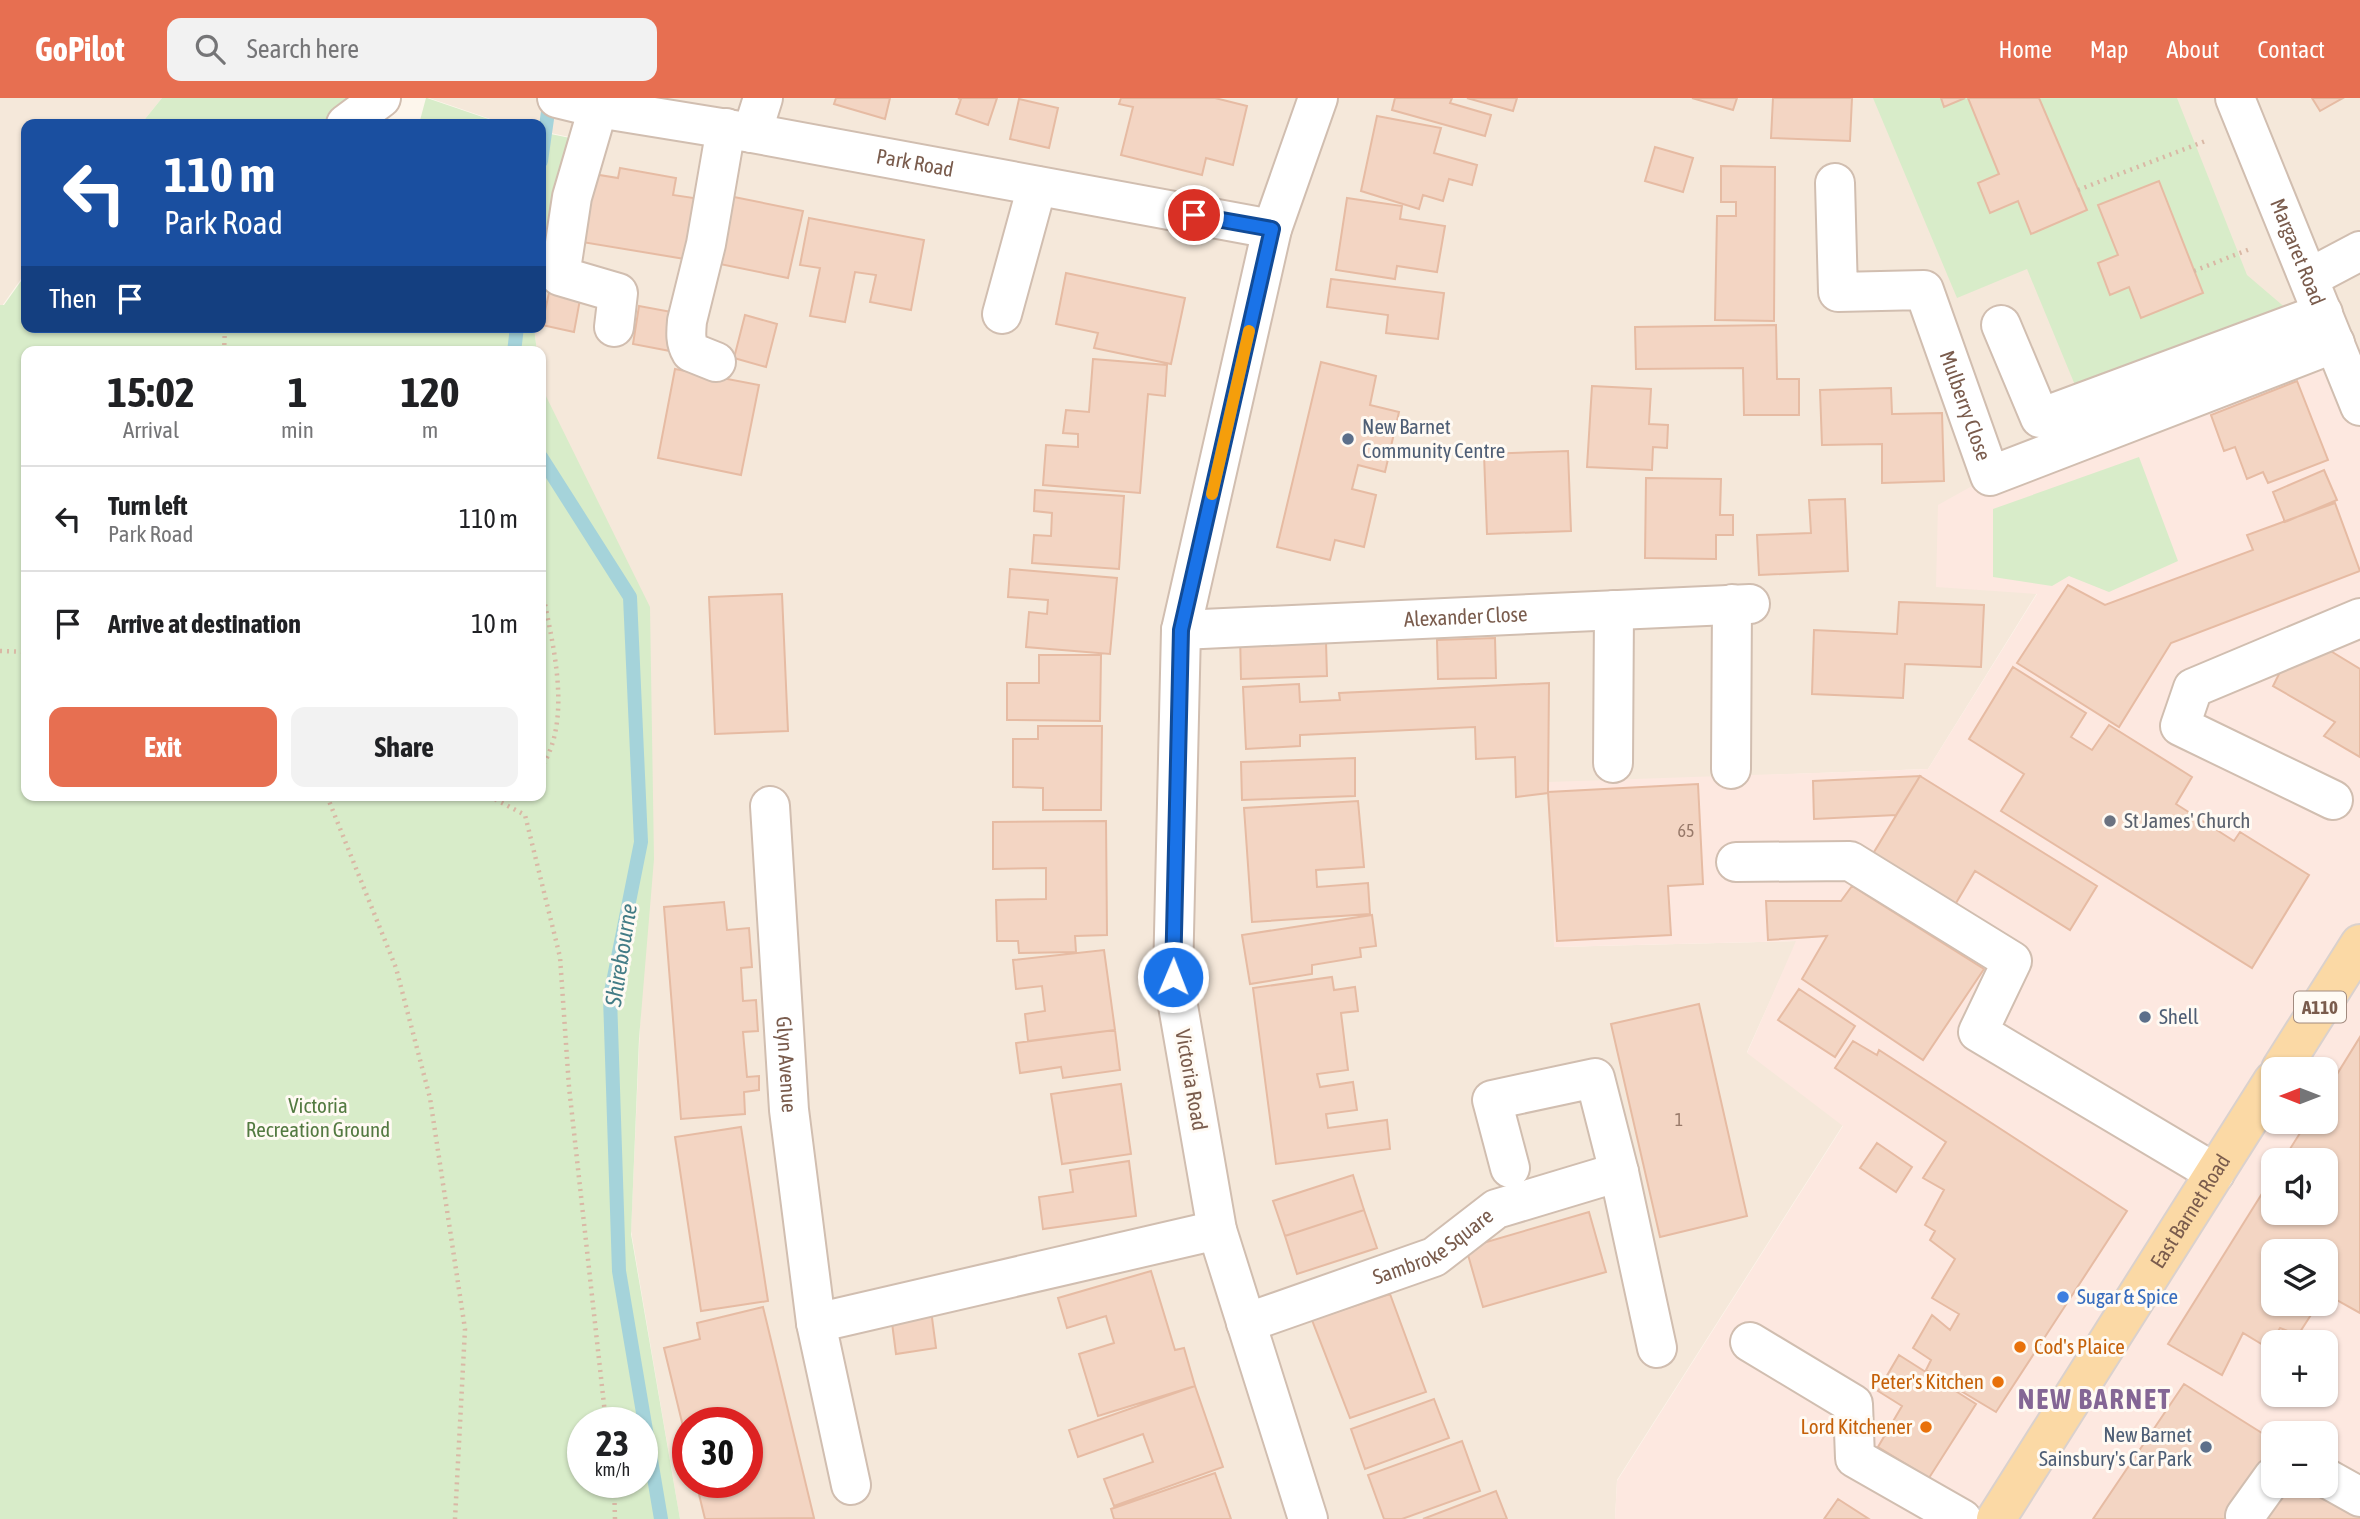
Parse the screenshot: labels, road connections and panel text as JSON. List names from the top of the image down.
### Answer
{
  "streets": {
    "main road": ["A110", "East Barnet Road"],
    "street": [
      "Park Road",
      "Margaret Road",
      "Mulberry Close",
      "Alexander Close",
      "Glyn Avenue",
      "Victoria Road",
      "Sambroke Square"
    ]
  },
  "crossings": [
    ["Park Road", "Victoria Road"],
    ["Margaret Road", "Mulberry Close"],
    ["Alexander Close", "Victoria Road"],
    ["Victoria Road", "Sambroke Square"]
  ],
  "districts": ["NEW BARNET"],
  "water": ["Shirebourne"],
  "parks": ["Victoria Recreation Ground"],
  "places": [
    "New Barnet Community Centre",
    "St James' Church",
    "Shell",
    "Sugar & Spice",
    "Cod's Plaice",
    "Peter's Kitchen",
    "Lord Kitchener",
    "New Barnet Sainsbury's Car Park"
  ],
  "house_numbers": ["65", "1"],
  "north": "left",
  "page": {
    "header": "GoPilot",
    "search": "Search here",
    "nav": [
      "Home",
      "Map",
      "About",
      "Contact"
    ],
    "turn": ["110 m", "Park Road"],
    "then": "Then",
    "eta": [
      "15:02",
      "Arrival",
      "1",
      "min",
      "120",
      "m"
    ],
    "list": [
      {
        "name": "Turn left",
        "note": "Park Road",
        "value": "110 m"
      },
      {
        "name": "Arrive at destination",
        "value": "10 m"
      }
    ],
    "buttons": ["Exit", "Share"],
    "map_buttons": ["+", "−"],
    "speed": "23 km/h",
    "limit": "30"
  }
}
